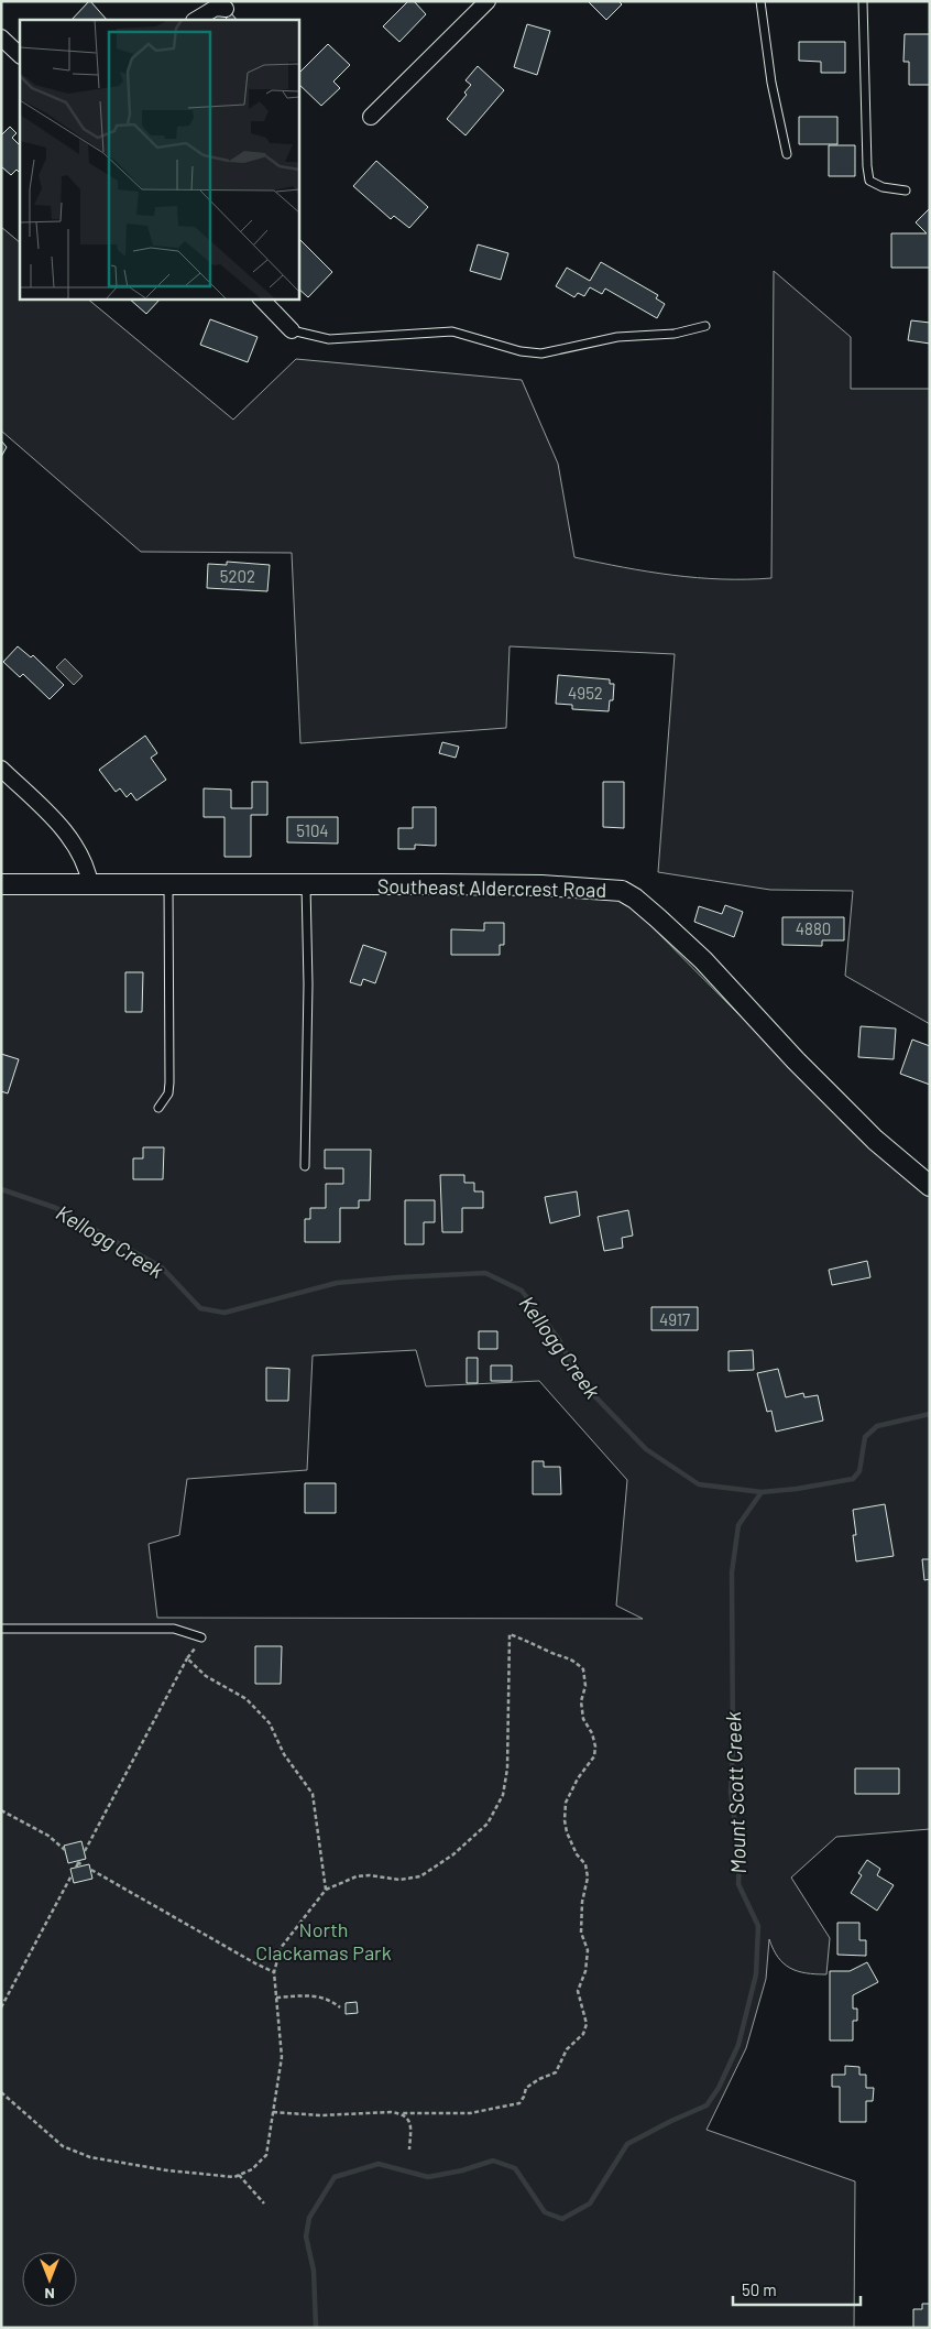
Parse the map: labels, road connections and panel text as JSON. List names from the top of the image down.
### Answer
{
  "streets": {
    "street": ["Southeast Aldercrest Road"]
  },
  "water": ["Kellogg Creek", "Mount Scott Creek"],
  "parks": ["North Clackamas Park"],
  "house_numbers": [
    "5202",
    "4952",
    "5104",
    "4880",
    "4917"
  ],
  "scale_bar": "50 m",
  "north": "bottom"
}
